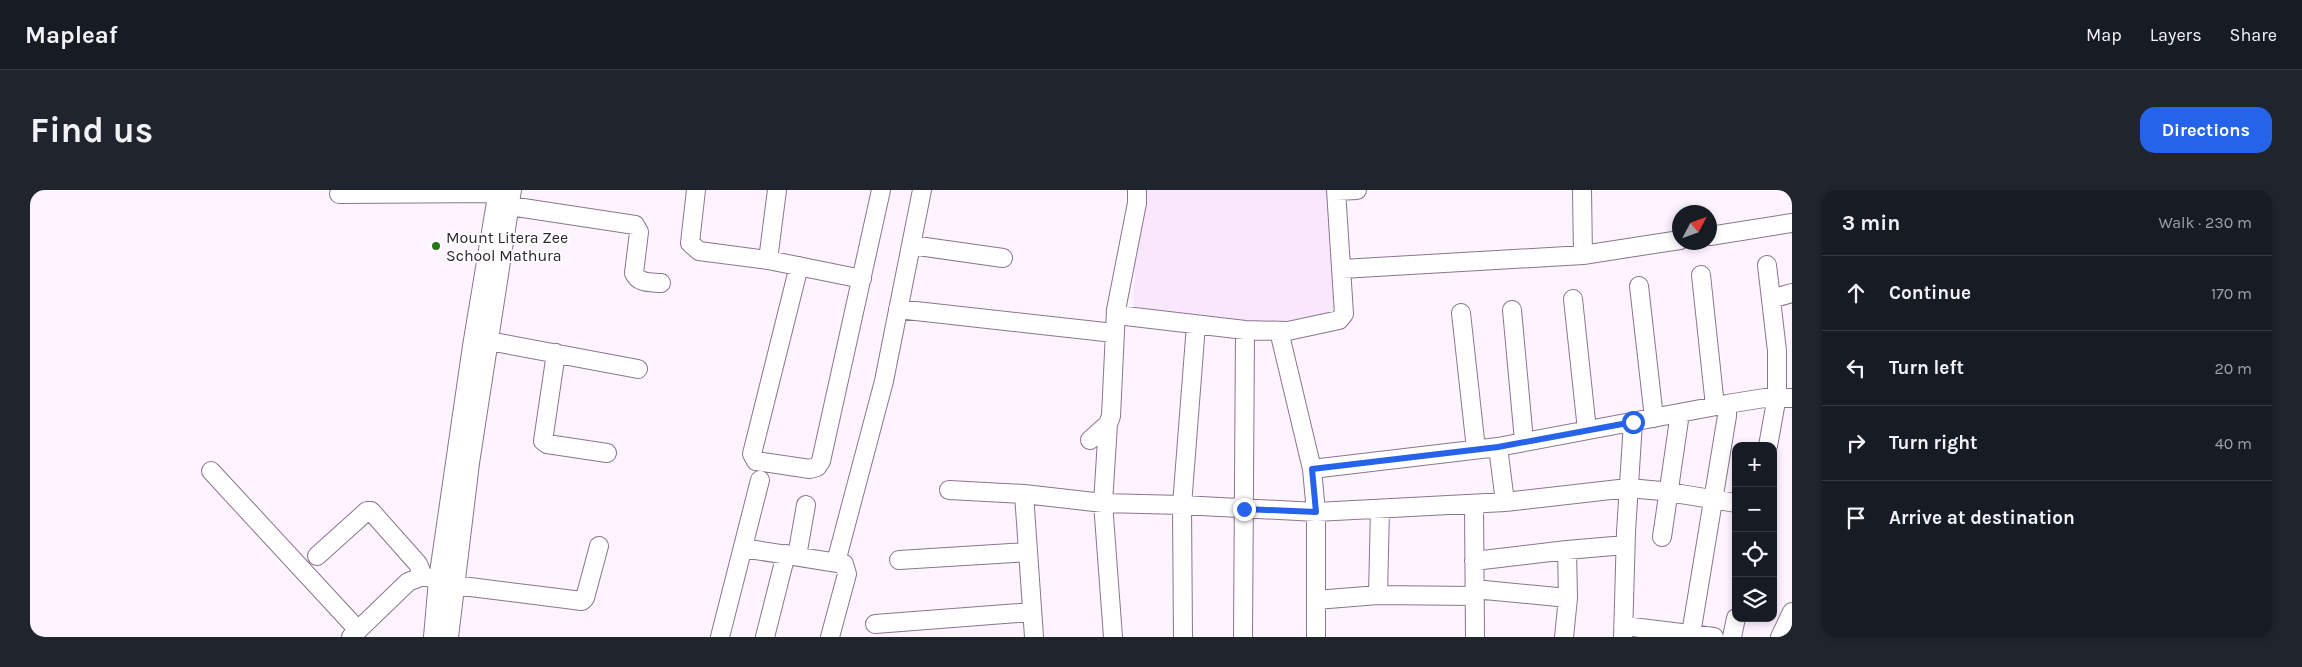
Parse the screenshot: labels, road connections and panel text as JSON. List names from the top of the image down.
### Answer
{
  "places": ["Mount Litera Zee School Mathura"],
  "north": "top right",
  "page": {
    "header": "Mapleaf",
    "nav": ["Map", "Layers", "Share"],
    "buttons": "Directions",
    "title": "Find us",
    "heading": ["3 min", "Walk · 230 m"],
    "list": [
      ["Continue", "170 m"],
      ["Turn left", "20 m"],
      ["Turn right", "40 m"],
      "Arrive at destination"
    ],
    "map_buttons": ["+", "−"]
  }
}
